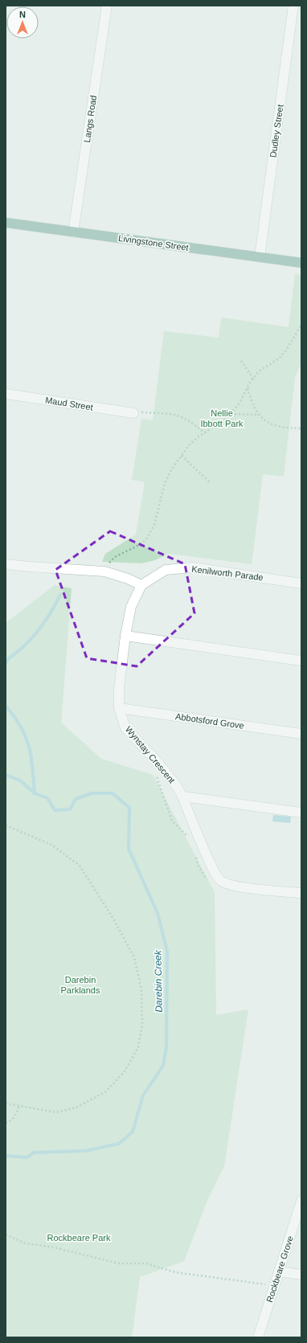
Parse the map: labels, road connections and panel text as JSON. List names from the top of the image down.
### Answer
{
  "streets": {
    "main road": ["Livingstone Street"],
    "street": [
      "Langs Road",
      "Dudley Street",
      "Maud Street",
      "Kenilworth Parade",
      "Abbotsford Grove",
      "Wynstay Crescent",
      "Rockbeare Grove"
    ]
  },
  "crossings": [
    ["Langs Road", "Livingstone Street"],
    ["Dudley Street", "Livingstone Street"],
    ["Kenilworth Parade", "Wynstay Crescent"],
    ["Abbotsford Grove", "Wynstay Crescent"]
  ],
  "water": ["Darebin Creek"],
  "parks": ["Nellie Ibbott Park", "Darebin Parklands", "Rockbeare Park"],
  "north": "top"
}
